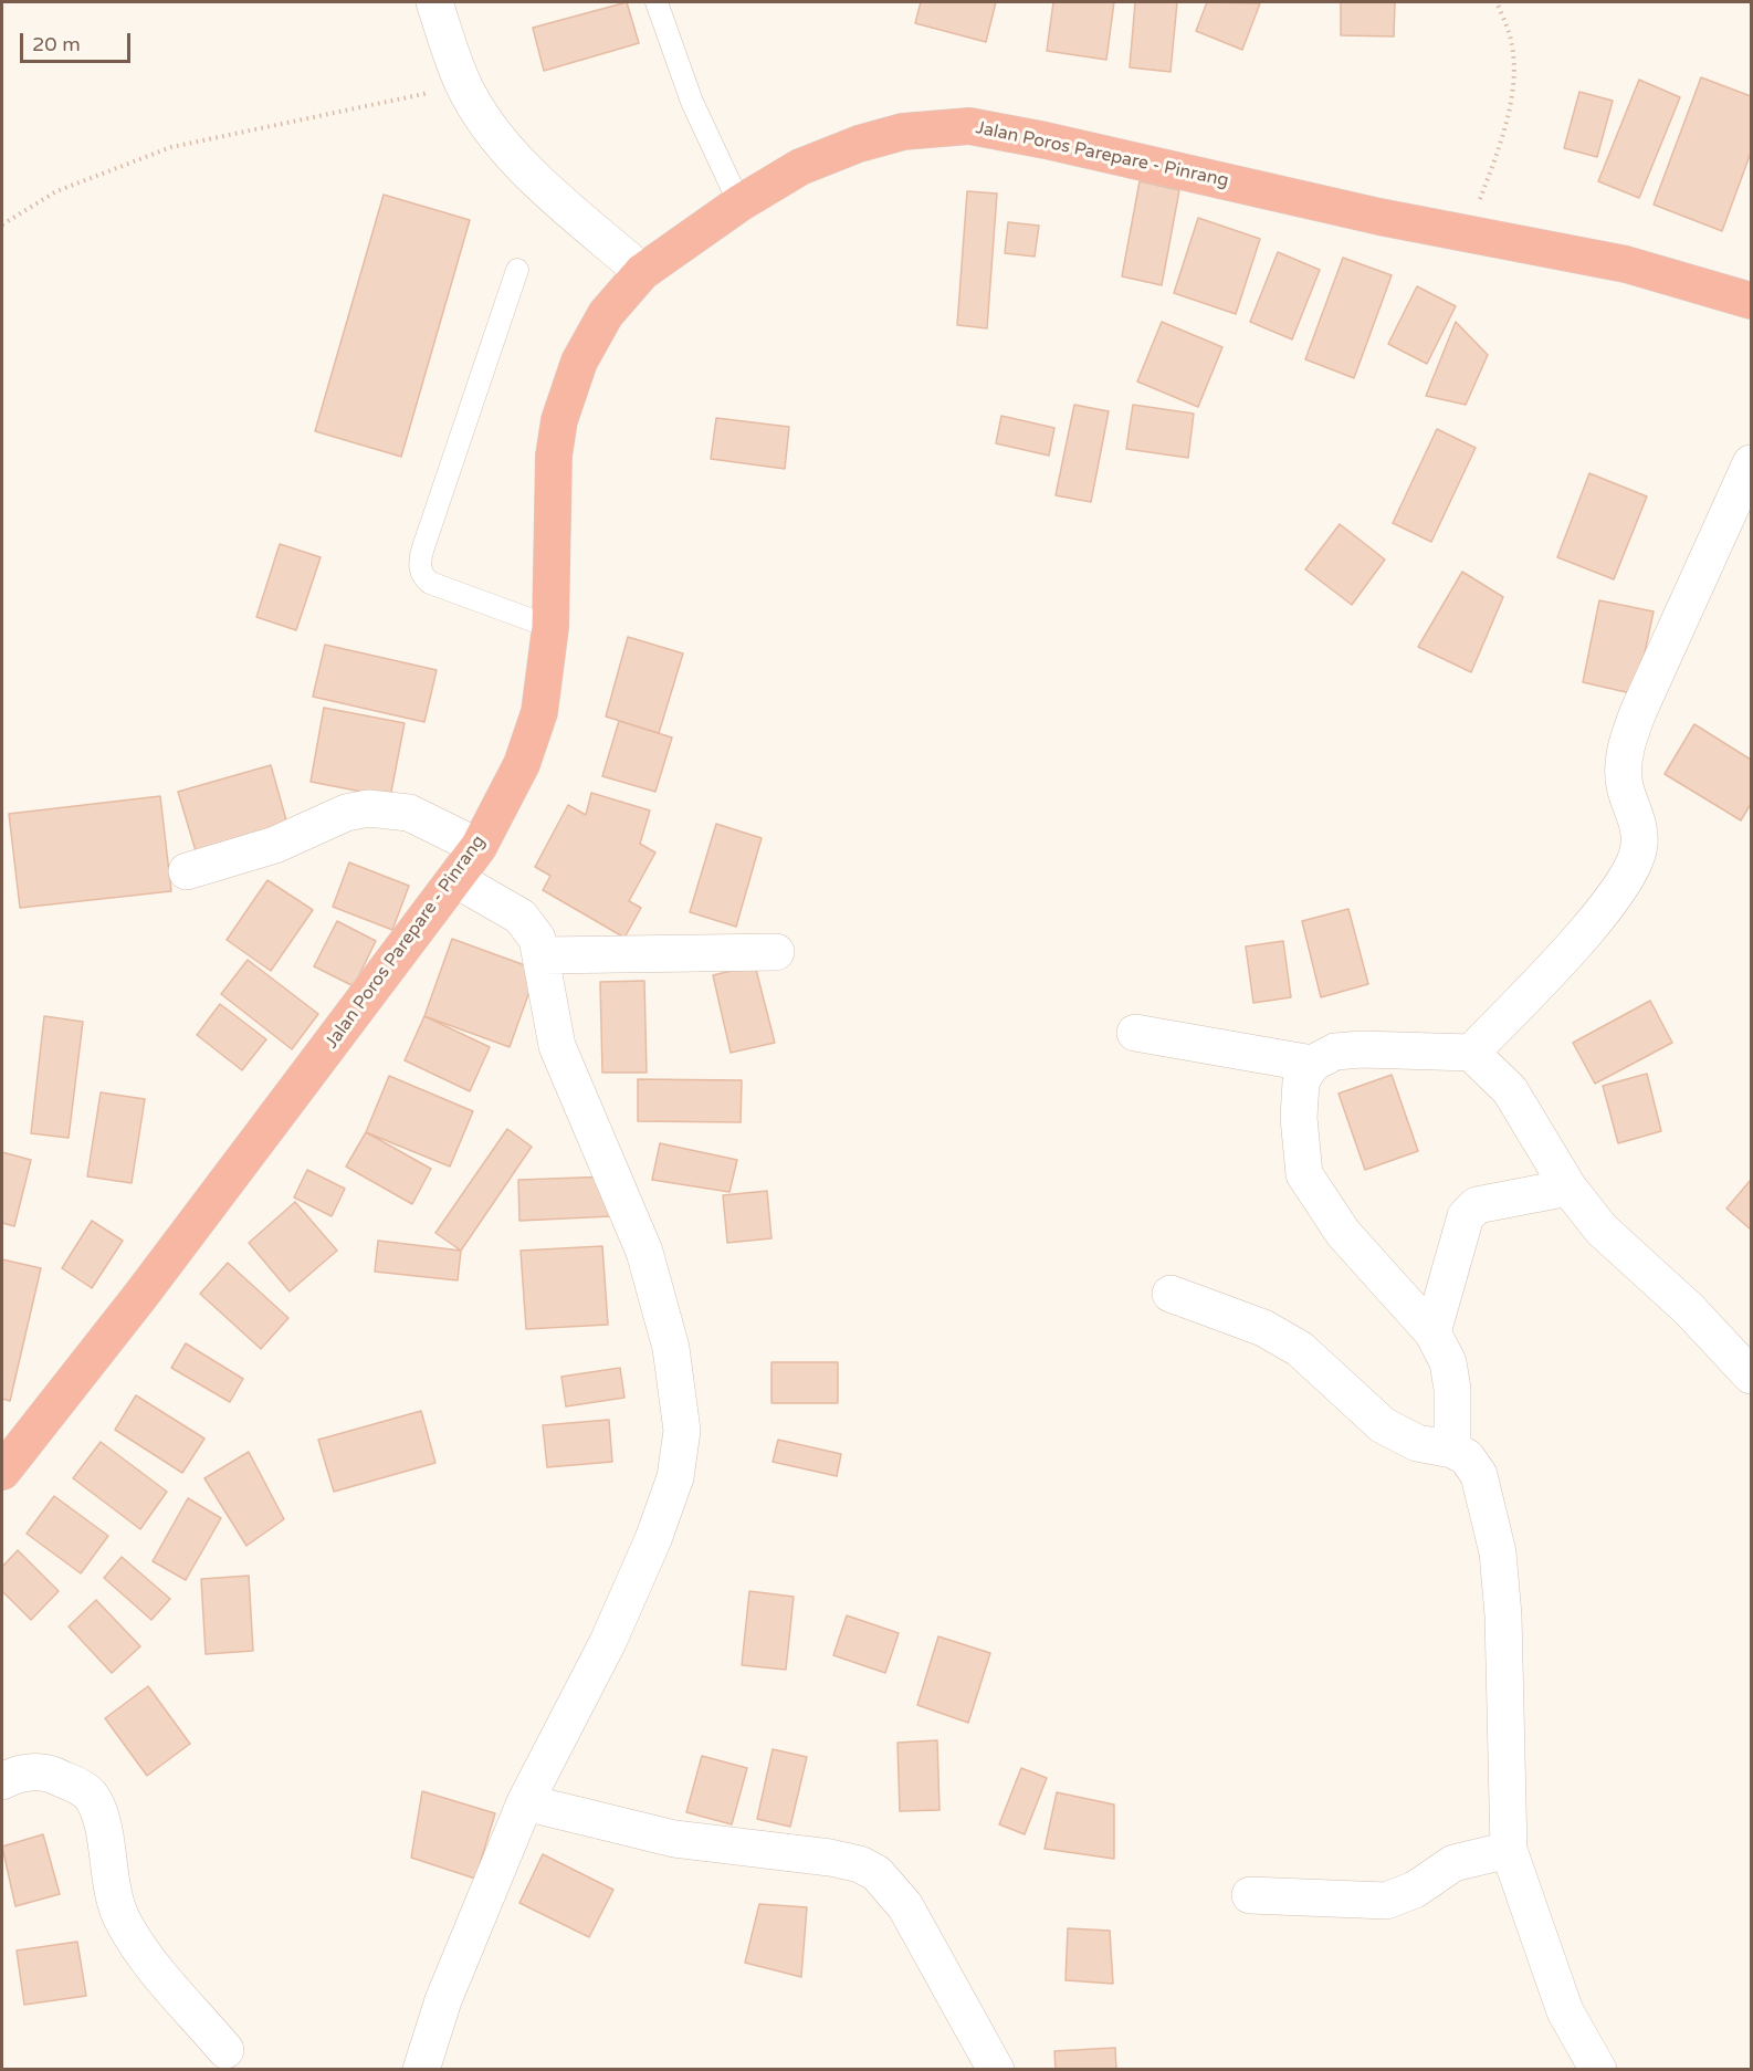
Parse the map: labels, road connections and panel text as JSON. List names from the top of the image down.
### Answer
{
  "streets": {
    "highway": ["Jalan Poros Parepare - Pinrang"]
  },
  "scale_bar": "20 m"
}
